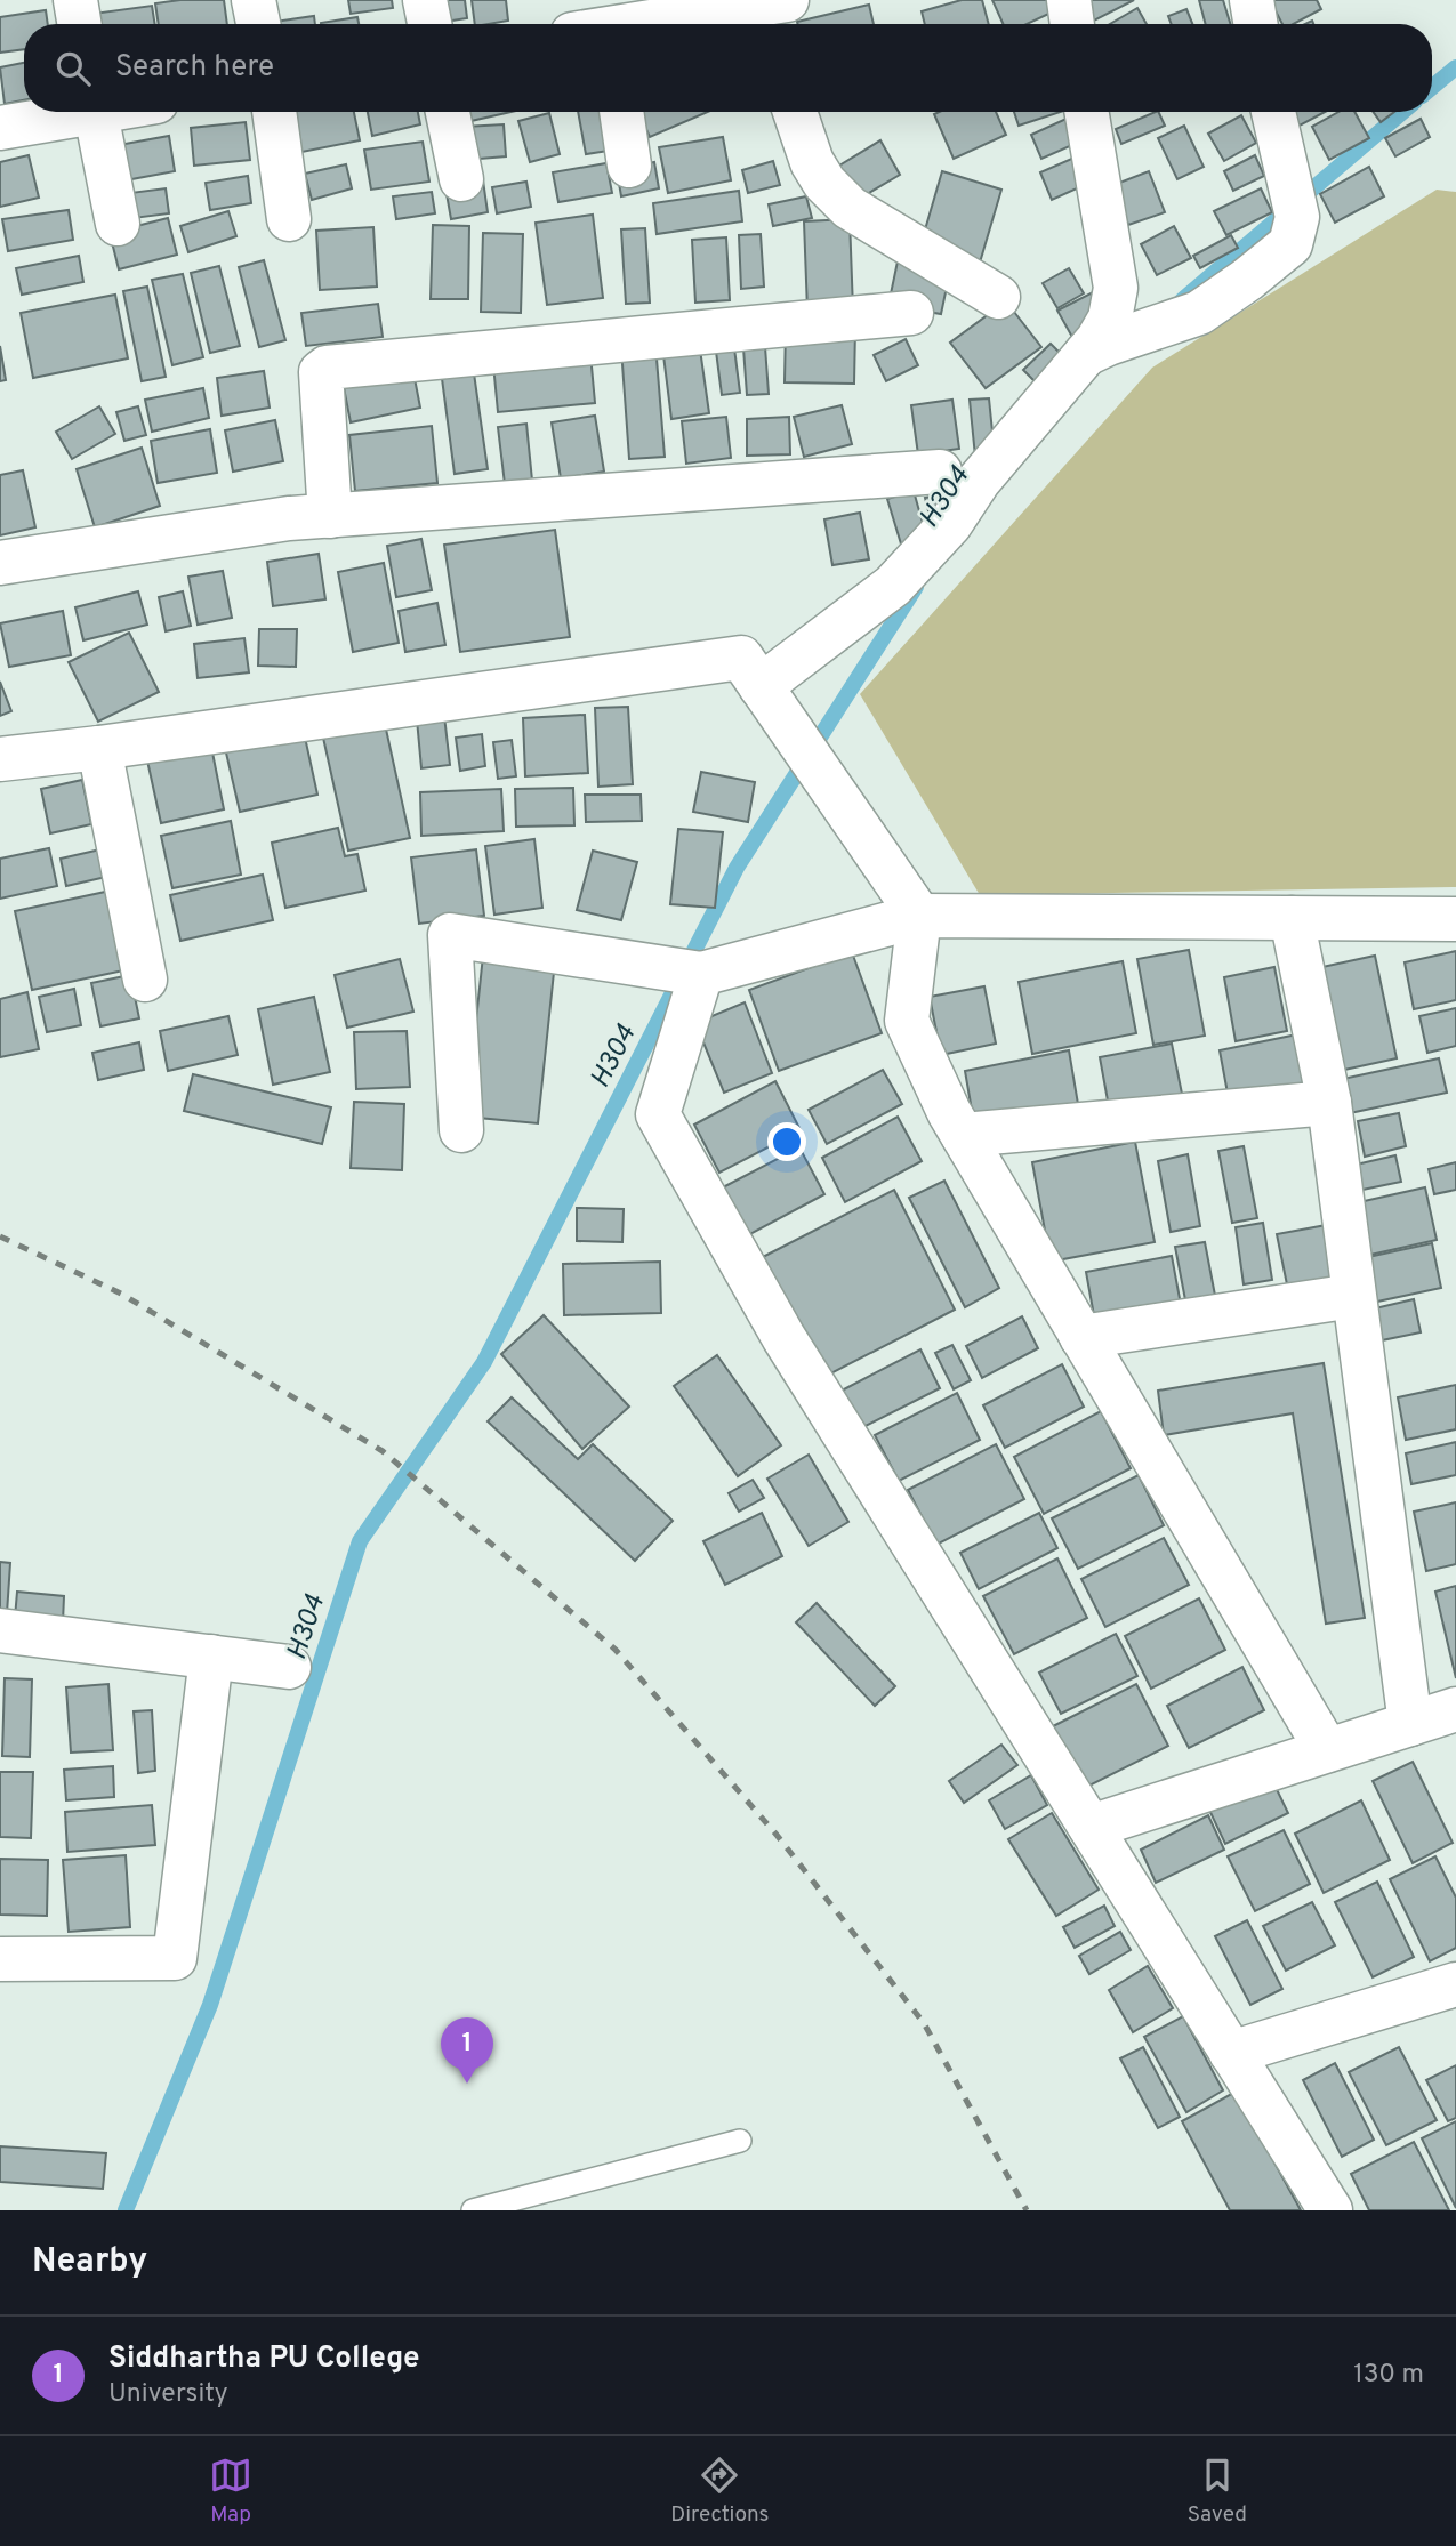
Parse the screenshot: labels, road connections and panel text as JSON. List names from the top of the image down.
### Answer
{
  "water": ["H304"],
  "page": {
    "search": "Search here",
    "pins": "1",
    "heading": "Nearby",
    "list": [
      {
        "mark": "1",
        "name": "Siddhartha PU College",
        "note": "University",
        "value": "130 m"
      }
    ],
    "nav": ["Map", "Directions", "Saved"]
  }
}
